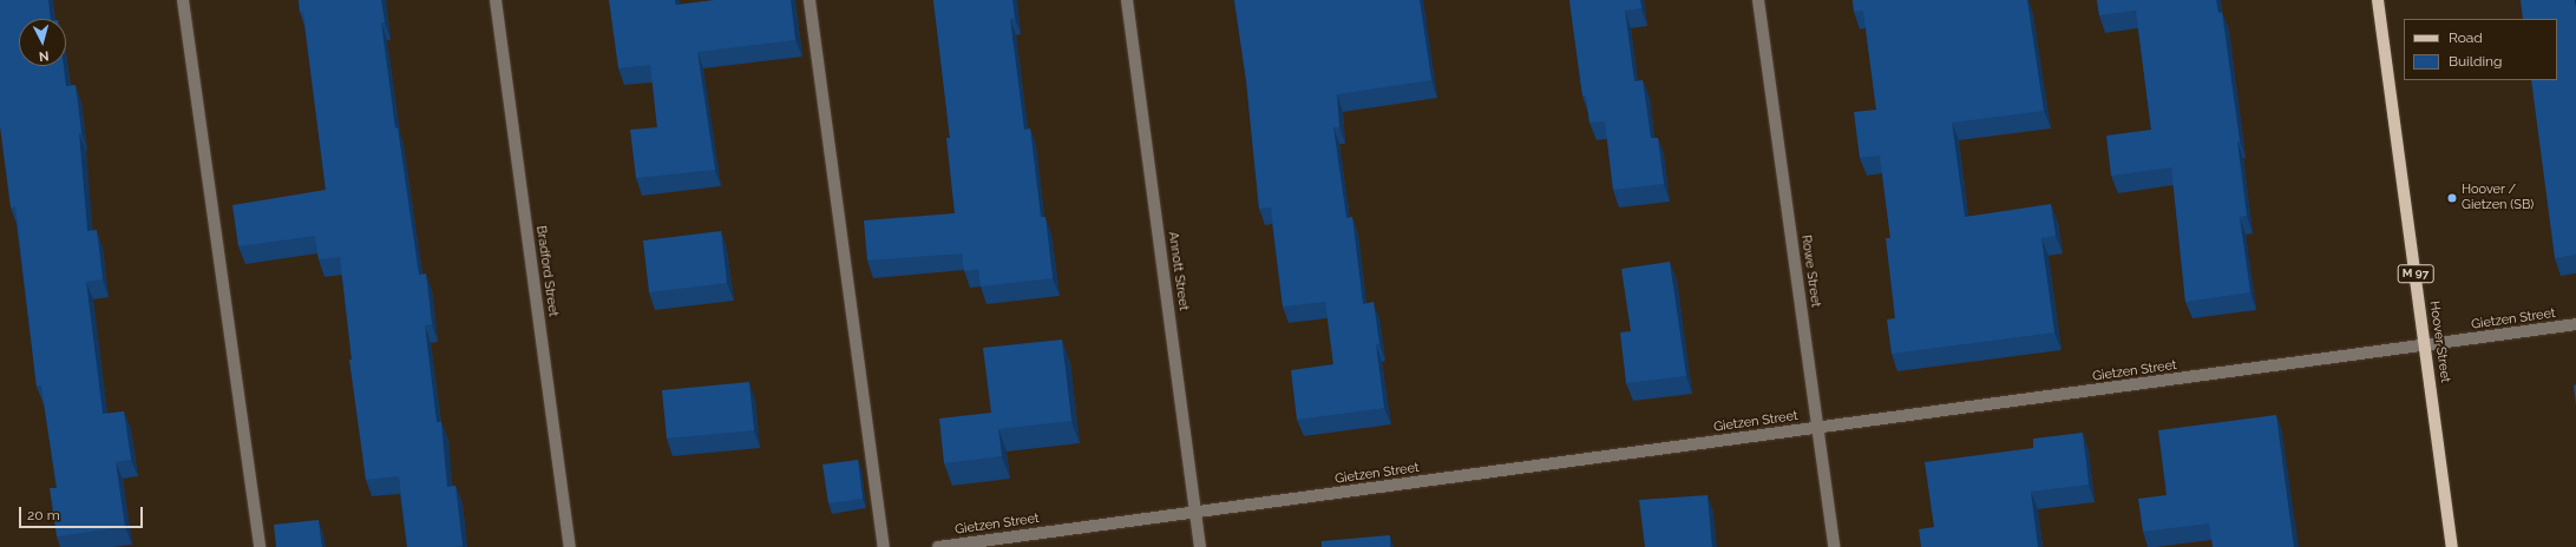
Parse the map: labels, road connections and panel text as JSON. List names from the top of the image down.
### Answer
{
  "streets": {
    "main road": ["M 97", "Hoover Street"],
    "street": [
      "Bradford Street",
      "Annott Street",
      "Rowe Street",
      "Gietzen Street"
    ]
  },
  "crossings": [
    ["Annott Street", "Gietzen Street"],
    ["Rowe Street", "Gietzen Street"],
    ["Gietzen Street", "Hoover Street"]
  ],
  "places": ["Hoover / Gietzen (SB)"],
  "legend": ["Road", "Building"],
  "scale_bar": "20 m",
  "north": "bottom"
}
